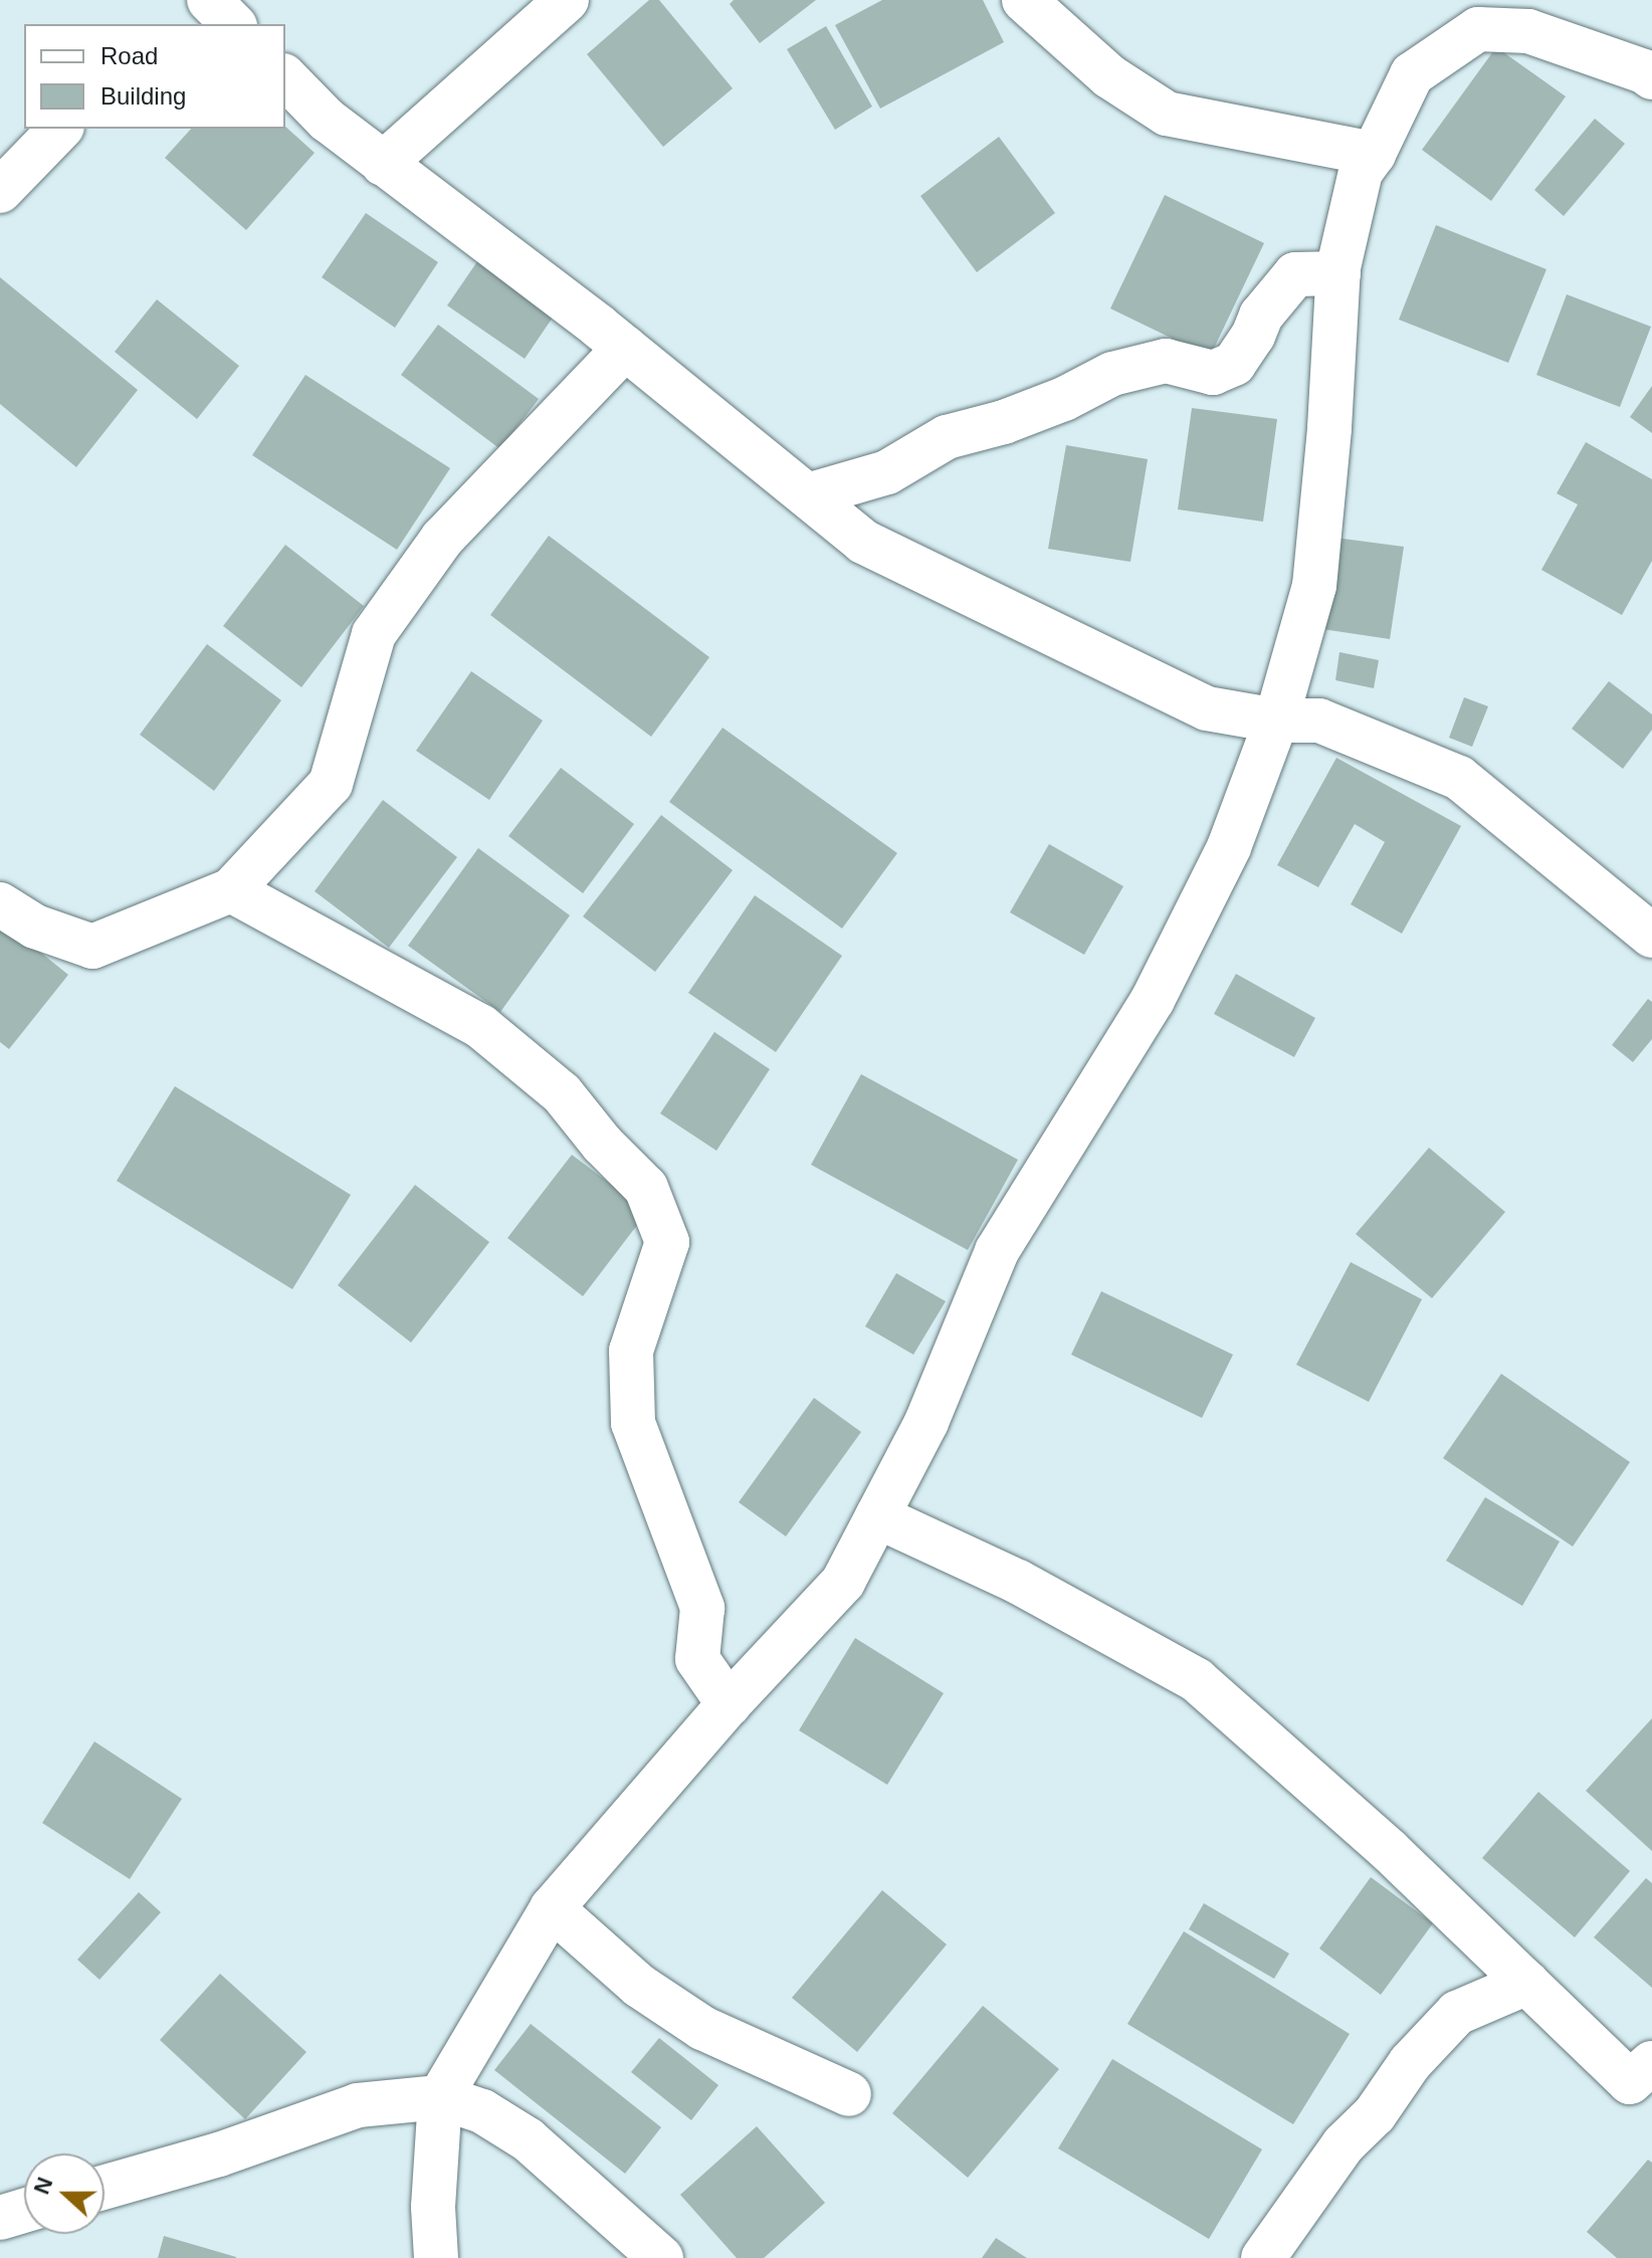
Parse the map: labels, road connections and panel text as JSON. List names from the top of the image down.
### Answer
{
  "legend": ["Road", "Building"],
  "north": "left"
}
